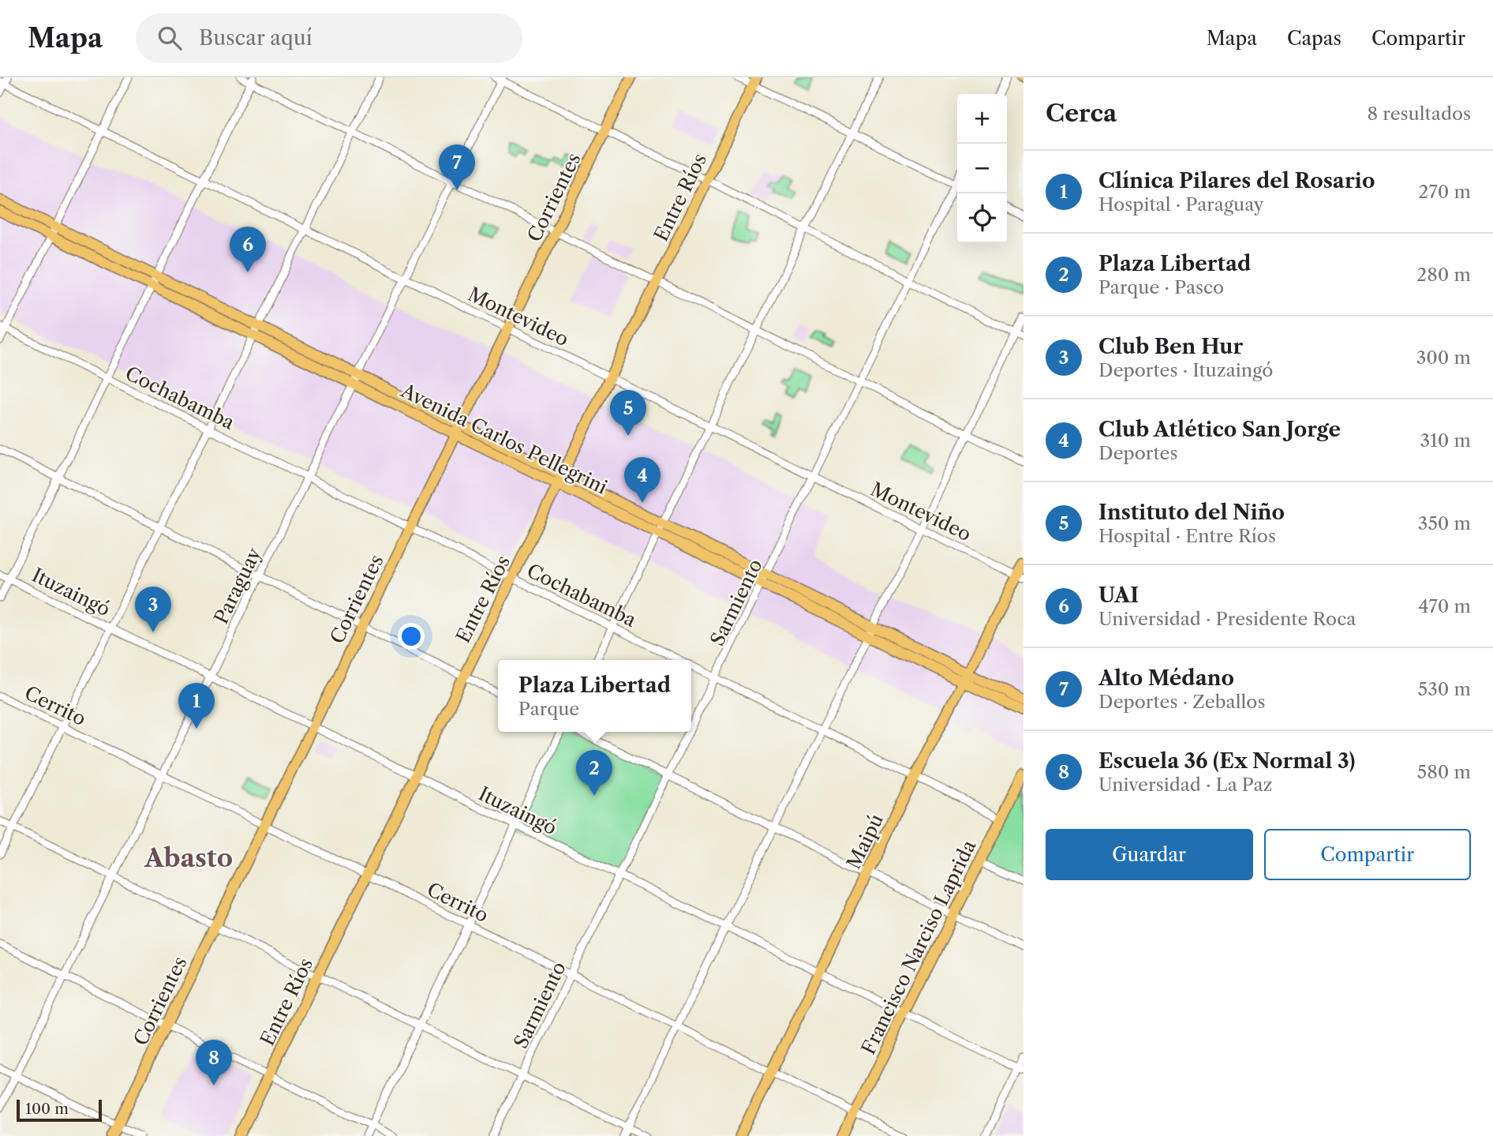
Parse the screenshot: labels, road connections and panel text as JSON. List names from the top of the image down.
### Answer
{
  "streets": {
    "main road": [
      "Corrientes",
      "Entre Ríos",
      "Avenida Carlos Pellegrini",
      "Maipú",
      "Francisco Narciso Laprida"
    ],
    "street": [
      "Montevideo",
      "Cochabamba",
      "Paraguay",
      "Ituzaingó",
      "Sarmiento",
      "Cerrito"
    ]
  },
  "crossings": [
    ["Corrientes", "Montevideo"],
    ["Corrientes", "Cochabamba"],
    ["Corrientes", "Avenida Carlos Pellegrini"],
    ["Corrientes", "Ituzaingó"],
    ["Corrientes", "Cerrito"],
    ["Entre Ríos", "Montevideo"],
    ["Entre Ríos", "Cochabamba"],
    ["Entre Ríos", "Avenida Carlos Pellegrini"],
    ["Entre Ríos", "Ituzaingó"],
    ["Entre Ríos", "Cerrito"],
    ["Montevideo", "Paraguay"],
    ["Montevideo", "Sarmiento"],
    ["Montevideo", "Maipú"],
    ["Cochabamba", "Paraguay"],
    ["Cochabamba", "Sarmiento"],
    ["Cochabamba", "Maipú"],
    ["Cochabamba", "Francisco Narciso Laprida"],
    ["Avenida Carlos Pellegrini", "Paraguay"],
    ["Avenida Carlos Pellegrini", "Sarmiento"],
    ["Avenida Carlos Pellegrini", "Maipú"],
    ["Paraguay", "Ituzaingó"],
    ["Paraguay", "Cerrito"],
    ["Ituzaingó", "Sarmiento"],
    ["Ituzaingó", "Maipú"],
    ["Ituzaingó", "Francisco Narciso Laprida"],
    ["Sarmiento", "Cerrito"],
    ["Cerrito", "Maipú"],
    ["Cerrito", "Francisco Narciso Laprida"]
  ],
  "districts": ["Abasto"],
  "scale_bar": "100 m",
  "page": {
    "header": "Mapa",
    "search": "Buscar aquí",
    "nav": ["Mapa", "Capas", "Compartir"],
    "heading": ["Cerca", "8 resultados"],
    "map_buttons": ["+", "−"],
    "pins": [
      "7",
      "6",
      "5",
      "4",
      "3",
      "1",
      "2",
      "8"
    ],
    "list": [
      {
        "mark": "1",
        "name": "Clínica Pilares del Rosario",
        "note": "Hospital · Paraguay",
        "value": "270 m"
      },
      {
        "mark": "2",
        "name": "Plaza Libertad",
        "note": "Parque · Pasco",
        "value": "280 m"
      },
      {
        "mark": "3",
        "name": "Club Ben Hur",
        "note": "Deportes · Ituzaingó",
        "value": "300 m"
      },
      {
        "mark": "4",
        "name": "Club Atlético San Jorge",
        "note": "Deportes",
        "value": "310 m"
      },
      {
        "mark": "5",
        "name": "Instituto del Niño",
        "note": "Hospital · Entre Ríos",
        "value": "350 m"
      },
      {
        "mark": "6",
        "name": "UAI",
        "note": "Universidad · Presidente Roca",
        "value": "470 m"
      },
      {
        "mark": "7",
        "name": "Alto Médano",
        "note": "Deportes · Zeballos",
        "value": "530 m"
      },
      {
        "mark": "8",
        "name": "Escuela 36 (Ex Normal 3)",
        "note": "Universidad · La Paz",
        "value": "580 m"
      }
    ],
    "popup": ["Plaza Libertad", "Parque"],
    "buttons": ["Guardar", "Compartir"],
    "scale": "100 m"
  }
}
